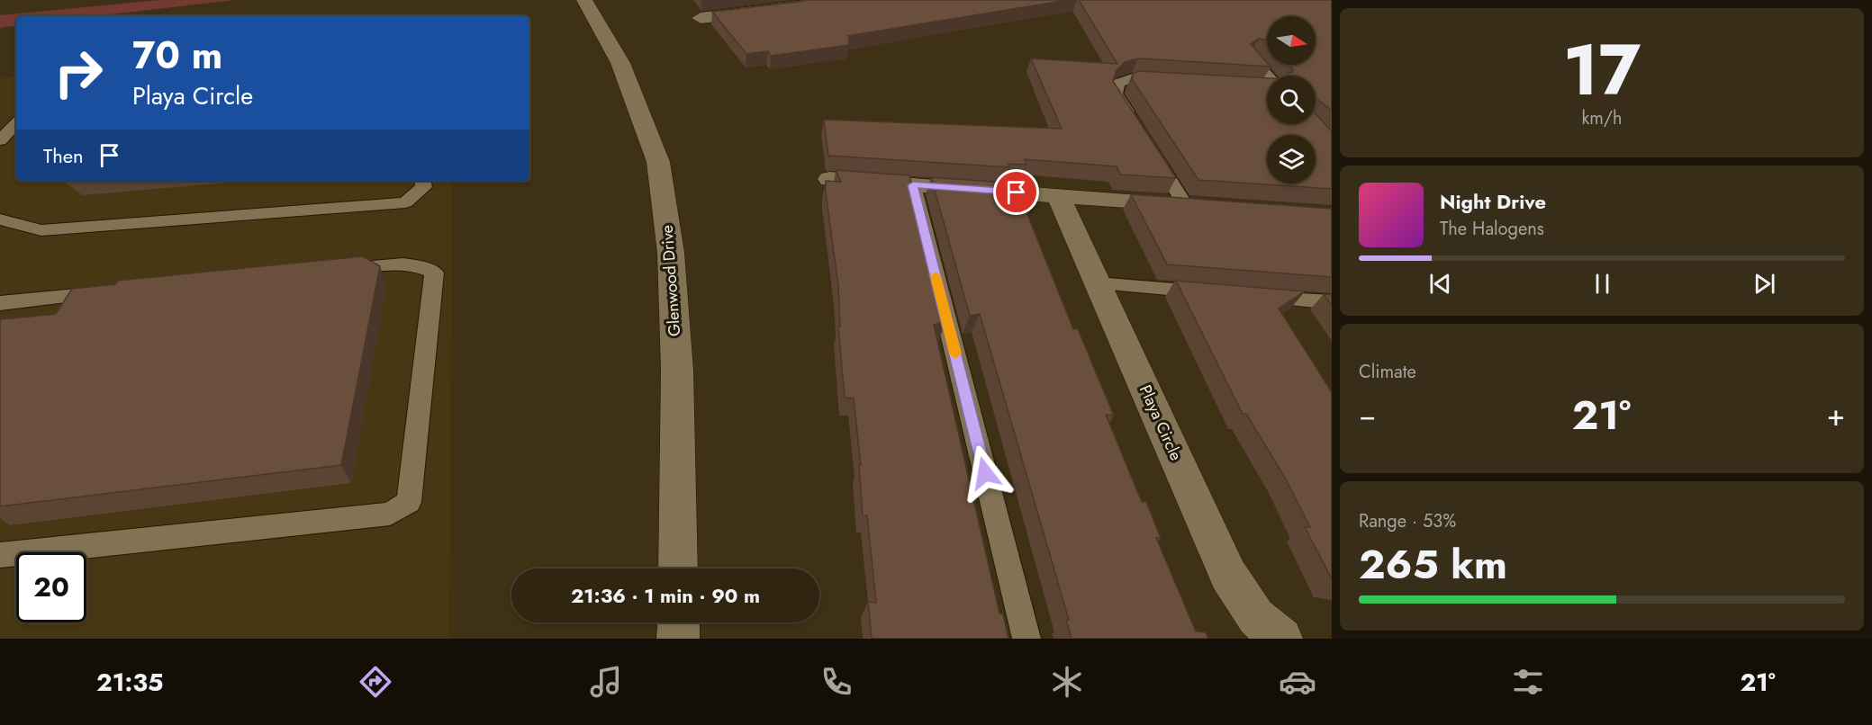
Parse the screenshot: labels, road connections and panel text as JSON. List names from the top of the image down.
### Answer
{
  "streets": {
    "street": ["Glenwood Drive", "Playa Circle"]
  },
  "north": "right",
  "page": {
    "tile": [
      ["17", "km/h"],
      "Climate",
      ["Range · 53%", "265 km"]
    ],
    "turn": ["70 m", "Playa Circle"],
    "then": "Then",
    "song": ["Night Drive", "The Halogens"],
    "heat": ["−", "21°", "+"],
    "limit": "20",
    "trip": "21:36 · 1 min · 90 m",
    "tabs": ["21:35", "21°"]
  }
}
